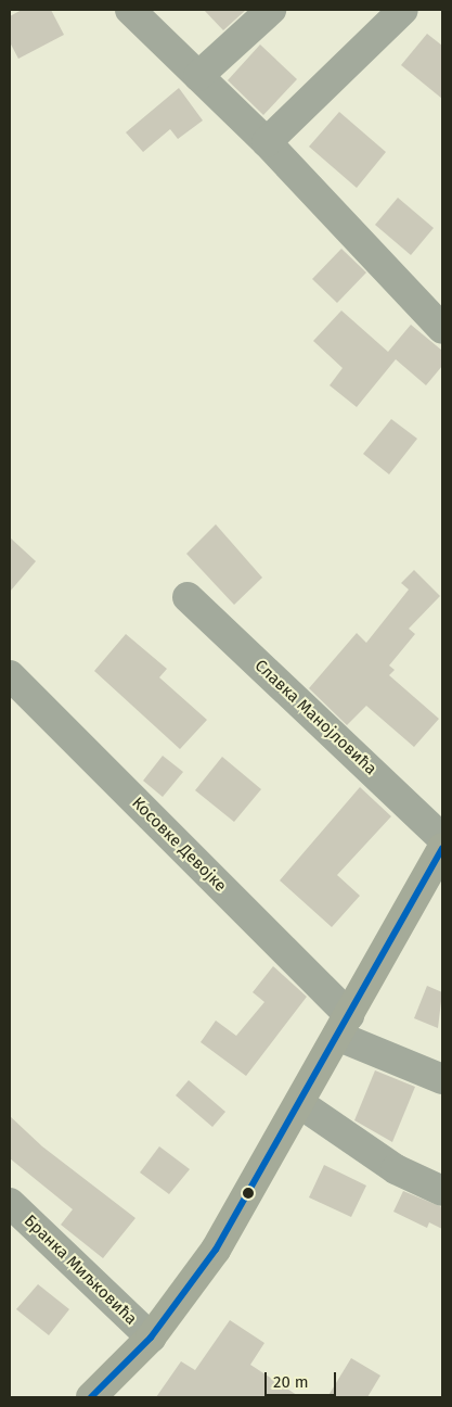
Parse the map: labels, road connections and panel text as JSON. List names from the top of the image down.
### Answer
{
  "streets": {
    "street": ["Славка Манојловића", "Косовке Девојке", "Бранка Миљковића"]
  },
  "scale_bar": "20 m"
}
